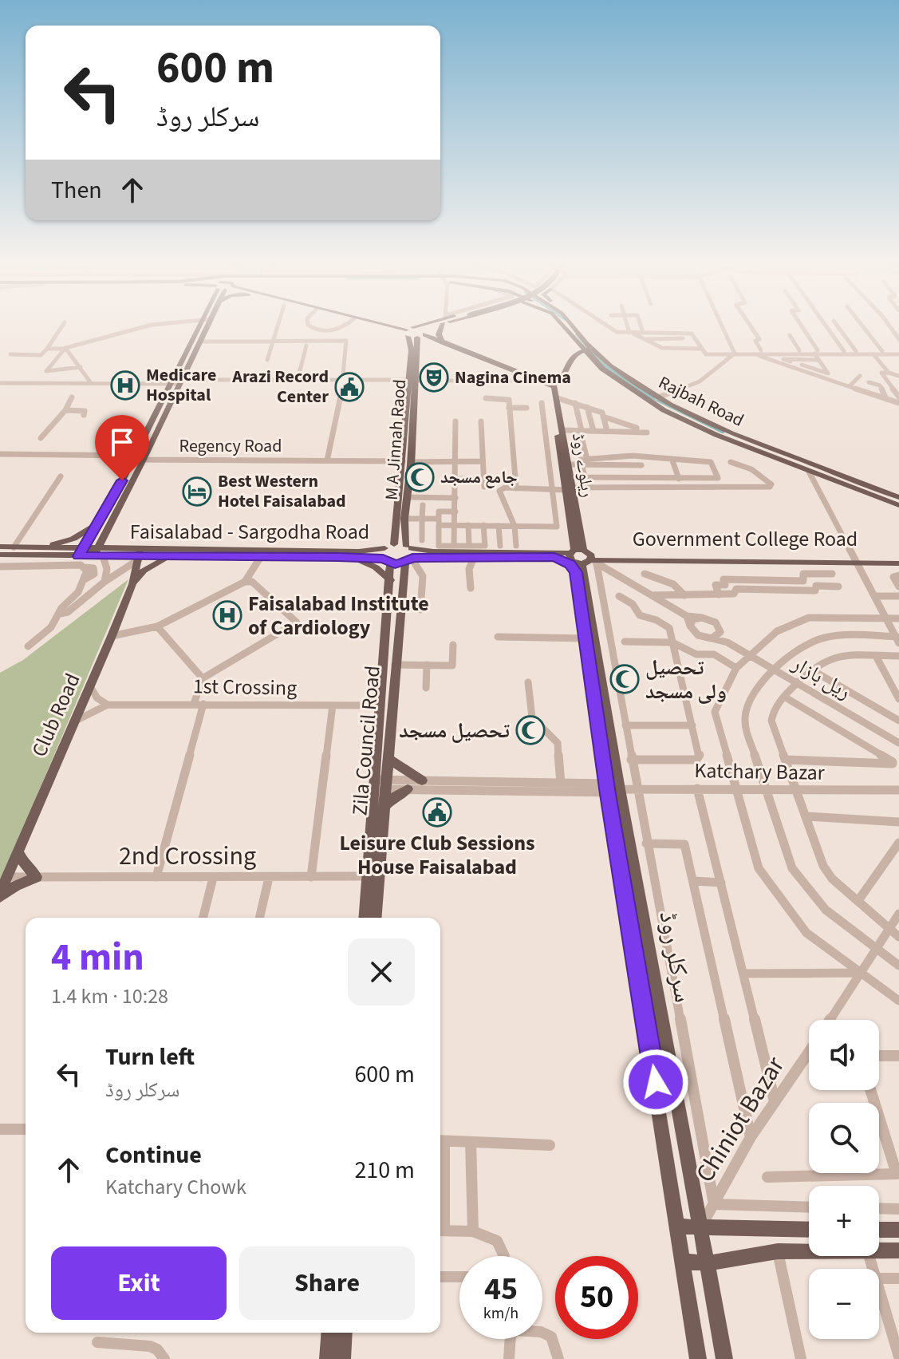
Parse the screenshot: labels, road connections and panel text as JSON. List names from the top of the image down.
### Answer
{
  "streets": {
    "main road": [
      "Rajbah Road",
      "M A Jinnah Raod",
      "ریلوے روڈ",
      "Faisalabad - Sargodha Road",
      "Government College Road",
      "Club Road",
      "Zila Council Road",
      "سرکلر روڈ"
    ],
    "street": [
      "Regency Road",
      "ریل بازار",
      "1st Crossing",
      "Katchary Bazar",
      "2nd Crossing",
      "Chiniot Bazar"
    ]
  },
  "crossings": [
    ["M A Jinnah Raod", "Regency Road"],
    ["M A Jinnah Raod", "Faisalabad - Sargodha Road"],
    ["M A Jinnah Raod", "Zila Council Road"],
    ["ریلوے روڈ", "Government College Road"],
    ["ریلوے روڈ", "سرکلر روڈ"],
    ["Faisalabad - Sargodha Road", "Club Road"],
    ["Faisalabad - Sargodha Road", "Zila Council Road"],
    ["Government College Road", "سرکلر روڈ"],
    ["1st Crossing", "Club Road"],
    ["1st Crossing", "Zila Council Road"],
    ["Club Road", "2nd Crossing"],
    ["Zila Council Road", "Katchary Bazar"],
    ["Zila Council Road", "2nd Crossing"],
    ["Katchary Bazar", "سرکلر روڈ"],
    ["سرکلر روڈ", "Chiniot Bazar"]
  ],
  "places": {
    "theatre": ["Nagina Cinema"],
    "hospital": ["Medicare Hospital", "Faisalabad Institute of Cardiology"],
    "public building": ["Arazi Record Center", "Leisure Club Sessions House Faisalabad"],
    "mosque": ["جامع مسجد", "تحصیل ولی مسجد", "تحصیل مسجد"],
    "hotel": ["Best Western Hotel Faisalabad"]
  },
  "page": {
    "turn": ["600 m", "سرکلر روڈ"],
    "then": "Then",
    "heading": ["4 min", "1.4 km · 10:28"],
    "map_buttons": ["+", "−"],
    "list": [
      {
        "name": "Turn left",
        "note": "سرکلر روڈ",
        "value": "600 m"
      },
      {
        "name": "Continue",
        "note": "Katchary Chowk",
        "value": "210 m"
      }
    ],
    "buttons": ["Exit", "Share"],
    "speed": "45 km/h",
    "limit": "50"
  }
}
